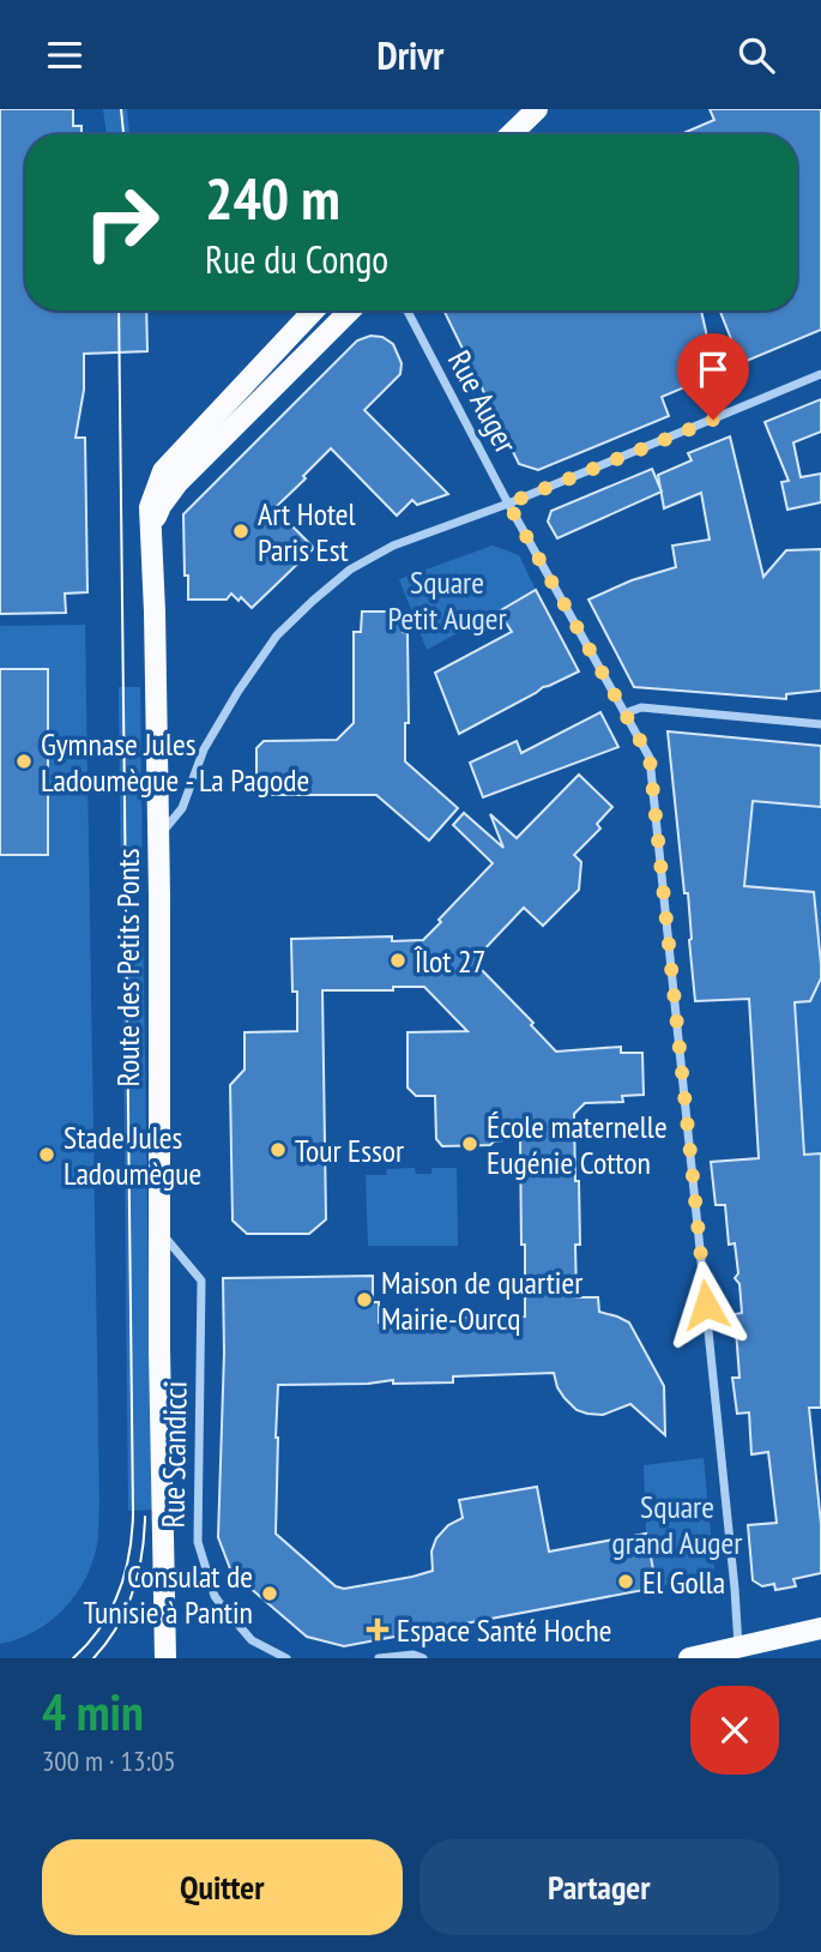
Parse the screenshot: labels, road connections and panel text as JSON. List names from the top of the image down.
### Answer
{
  "streets": {
    "main road": ["Route des Petits Ponts"],
    "street": ["Rue Auger", "Rue Scandicci"]
  },
  "crossings": [
    ["Route des Petits Ponts", "Rue Scandicci"]
  ],
  "parks": ["Square Petit Auger", "Square grand Auger"],
  "places": {
    "other": [
      "Art Hotel Paris Est",
      "Gymnase Jules Ladoumègue - La Pagode",
      "Îlot 27",
      "École maternelle Eugénie Cotton",
      "Tour Essor",
      "Stade Jules Ladoumègue",
      "Maison de quartier Mairie-Ourcq",
      "El Golla",
      "Consulat de Tunisie à Pantin"
    ],
    "health": ["Espace Santé Hoche"]
  },
  "page": {
    "header": "Drivr",
    "turn": ["240 m", "Rue du Congo"],
    "heading": ["4 min", "300 m · 13:05"],
    "buttons": ["Quitter", "Partager"]
  }
}
